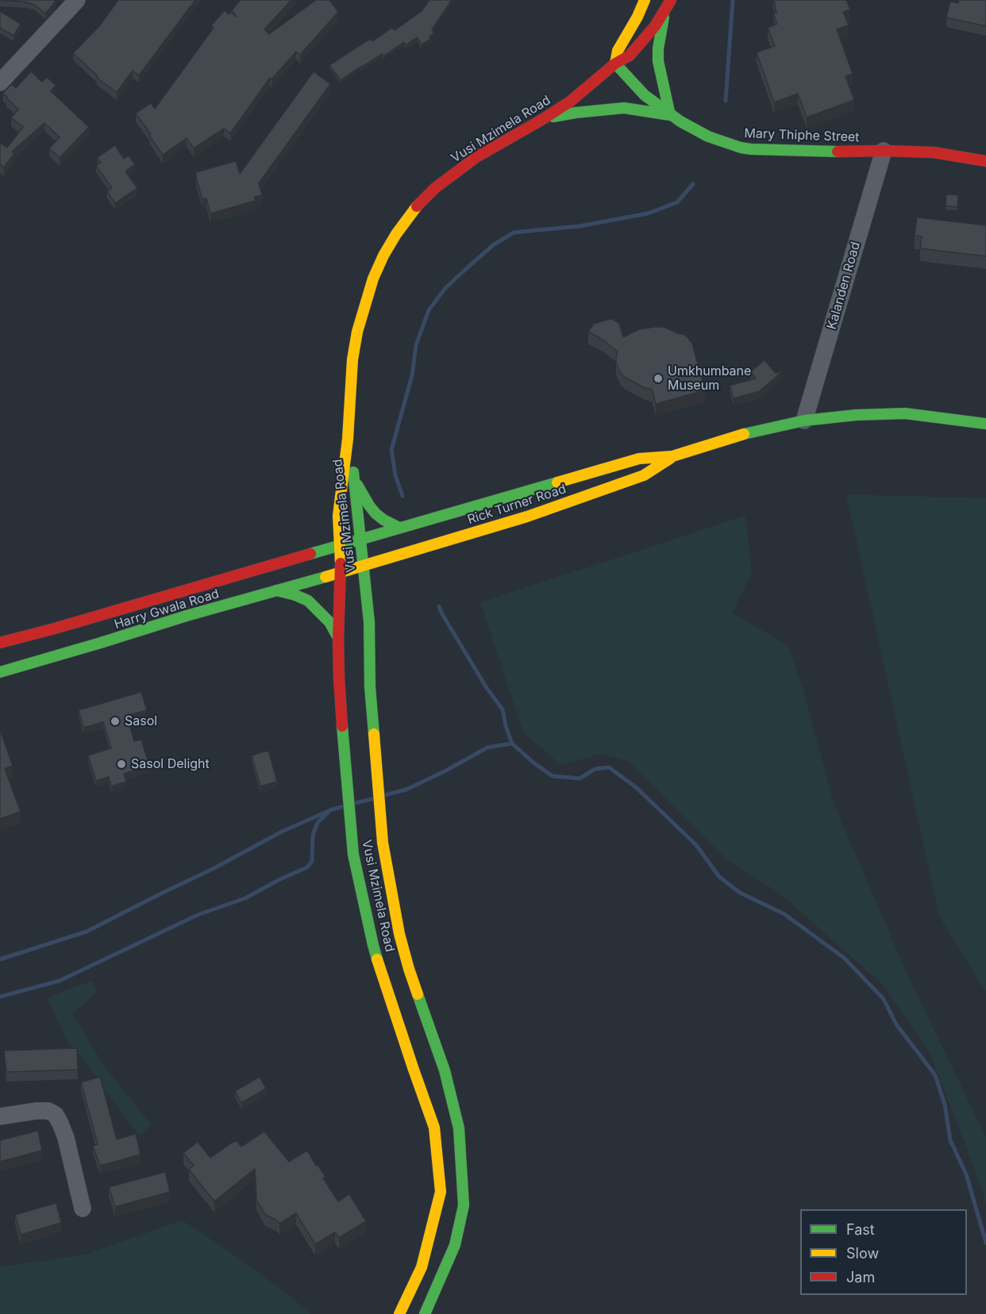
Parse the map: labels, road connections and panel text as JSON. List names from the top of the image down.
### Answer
{
  "streets": {
    "main road": [
      "Vusi Mzimela Road",
      "Mary Thiphe Street",
      "Rick Turner Road",
      "Harry Gwala Road"
    ],
    "street": ["Kalanden Road"]
  },
  "crossings": [
    ["Vusi Mzimela Road", "Mary Thiphe Street"],
    ["Vusi Mzimela Road", "Rick Turner Road"],
    ["Vusi Mzimela Road", "Harry Gwala Road"],
    ["Mary Thiphe Street", "Kalanden Road"],
    ["Kalanden Road", "Rick Turner Road"],
    ["Rick Turner Road", "Harry Gwala Road"]
  ],
  "places": ["Umkhumbane Museum", "Sasol", "Sasol Delight"],
  "legend": ["Fast", "Slow", "Jam"]
}
